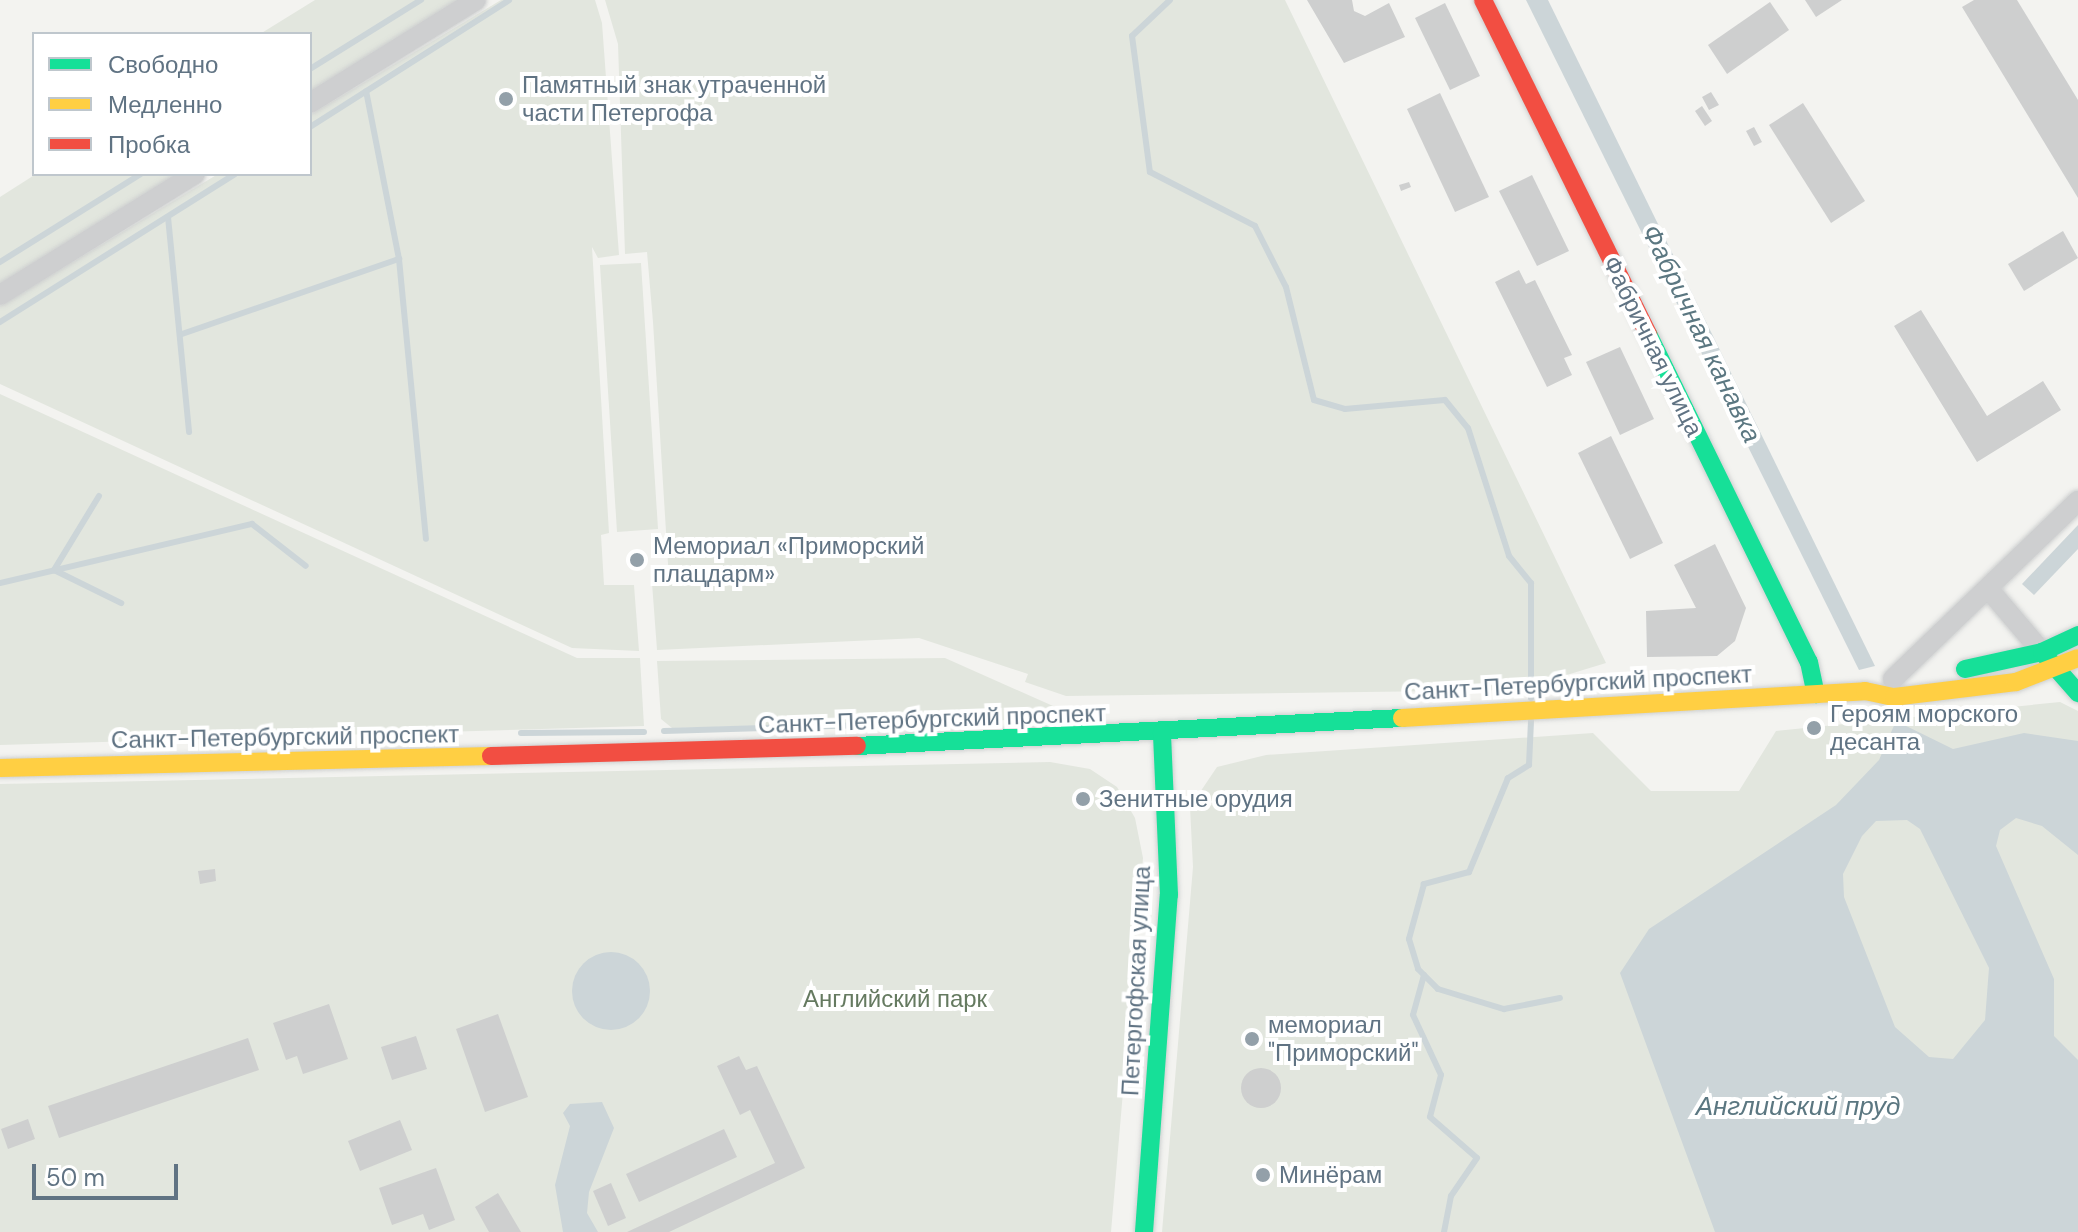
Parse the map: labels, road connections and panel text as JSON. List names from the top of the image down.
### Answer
{
  "streets": {
    "main road": ["Фабричная улица", "Санкт-Петербургский проспект", "Петергофская улица"]
  },
  "crossings": [
    ["Фабричная улица", "Санкт-Петербургский проспект"],
    ["Санкт-Петербургский проспект", "Петергофская улица"]
  ],
  "water": ["Фабричная канавка", "Английский пруд"],
  "parks": ["Английский парк"],
  "places": [
    "Памятный знак утраченной части Петергофа",
    "Мемориал «Приморский плацдарм»",
    "Героям морского десанта",
    "Зенитные орудия",
    "мемориал \"Приморский\"",
    "Минёрам"
  ],
  "legend": ["Свободно", "Медленно", "Пробка"],
  "scale_bar": "50 m"
}
